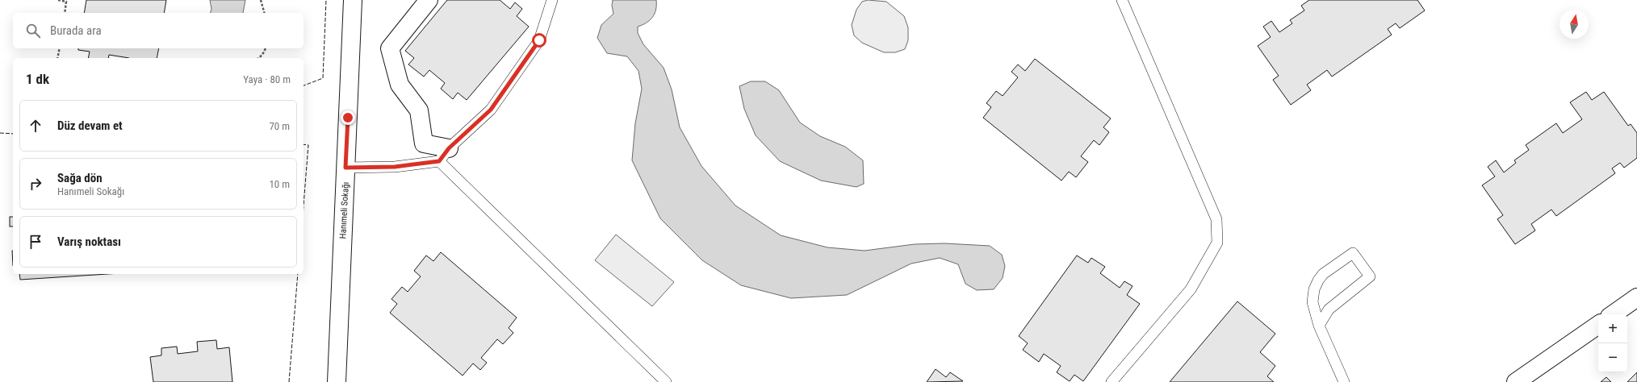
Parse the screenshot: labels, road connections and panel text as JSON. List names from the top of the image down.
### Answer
{
  "streets": {
    "street": ["Hanımeli Sokağı"]
  },
  "north": "top",
  "page": {
    "search": "Burada ara",
    "heading": ["1 dk", "Yaya · 80 m"],
    "list": [
      ["Düz devam et", "70 m"],
      ["Sağa dön", "Hanımeli Sokağı", "10 m"],
      "Varış noktası"
    ],
    "map_buttons": ["+", "−"]
  }
}
